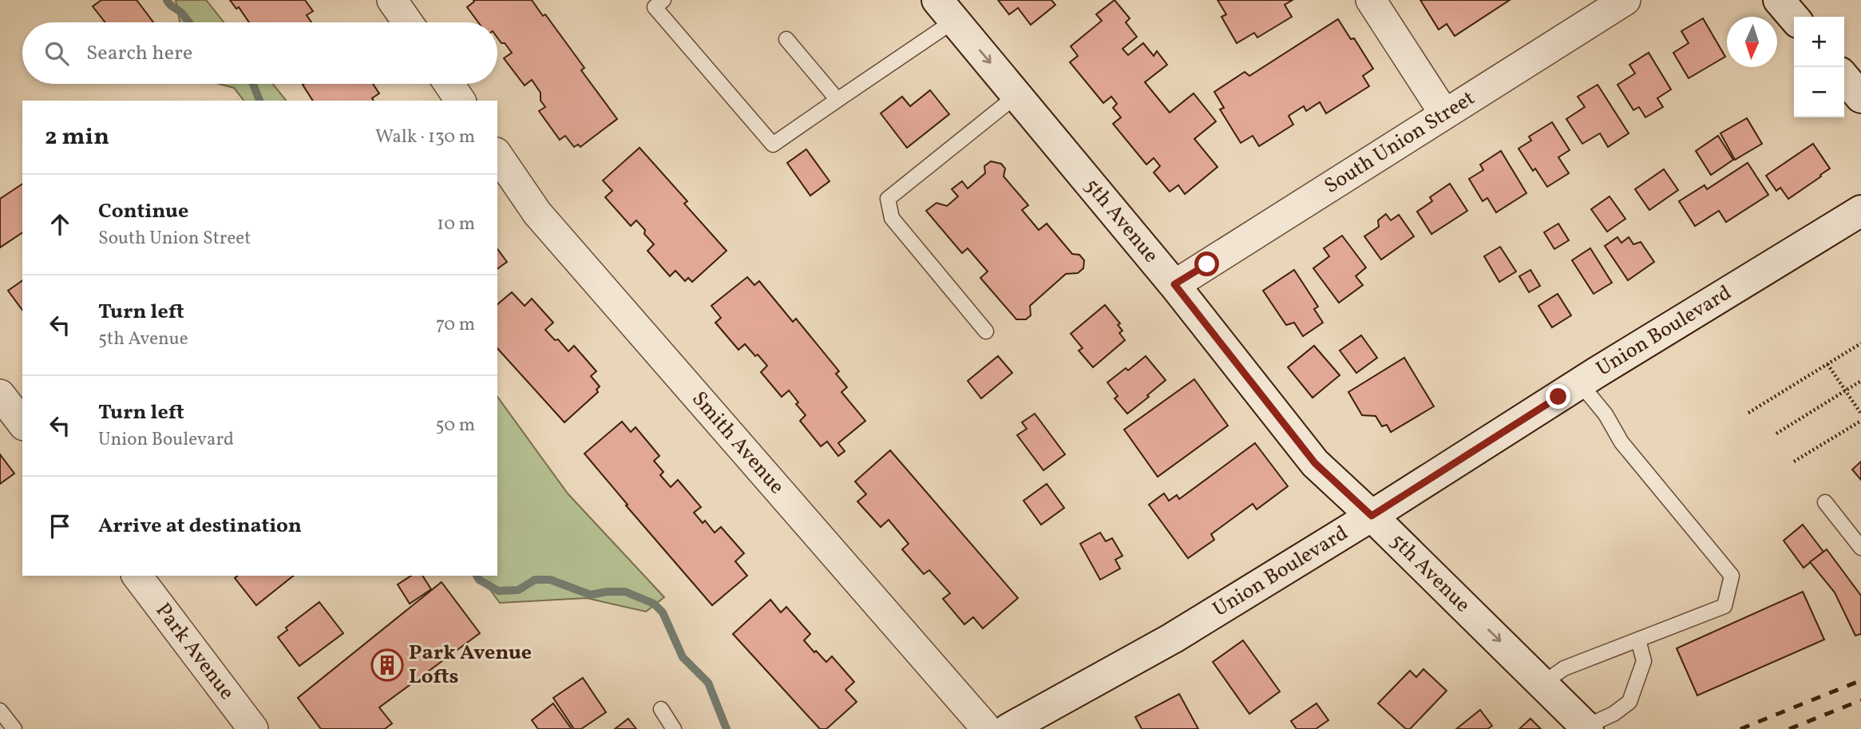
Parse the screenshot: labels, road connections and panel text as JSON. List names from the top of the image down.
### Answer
{
  "streets": {
    "main road": ["5th Avenue", "Union Boulevard"],
    "street": ["South Union Street", "Smith Avenue", "Park Avenue"]
  },
  "crossings": [
    ["South Union Street", "5th Avenue"],
    ["5th Avenue", "Union Boulevard"]
  ],
  "one_way": ["5th Avenue"],
  "places": {
    "building": ["Park Avenue Lofts"]
  },
  "north": "bottom",
  "page": {
    "map_buttons": ["+", "−"],
    "search": "Search here",
    "heading": ["2 min", "Walk · 130 m"],
    "list": [
      ["Continue", "South Union Street", "10 m"],
      ["Turn left", "5th Avenue", "70 m"],
      ["Turn left", "Union Boulevard", "50 m"],
      "Arrive at destination"
    ]
  }
}
